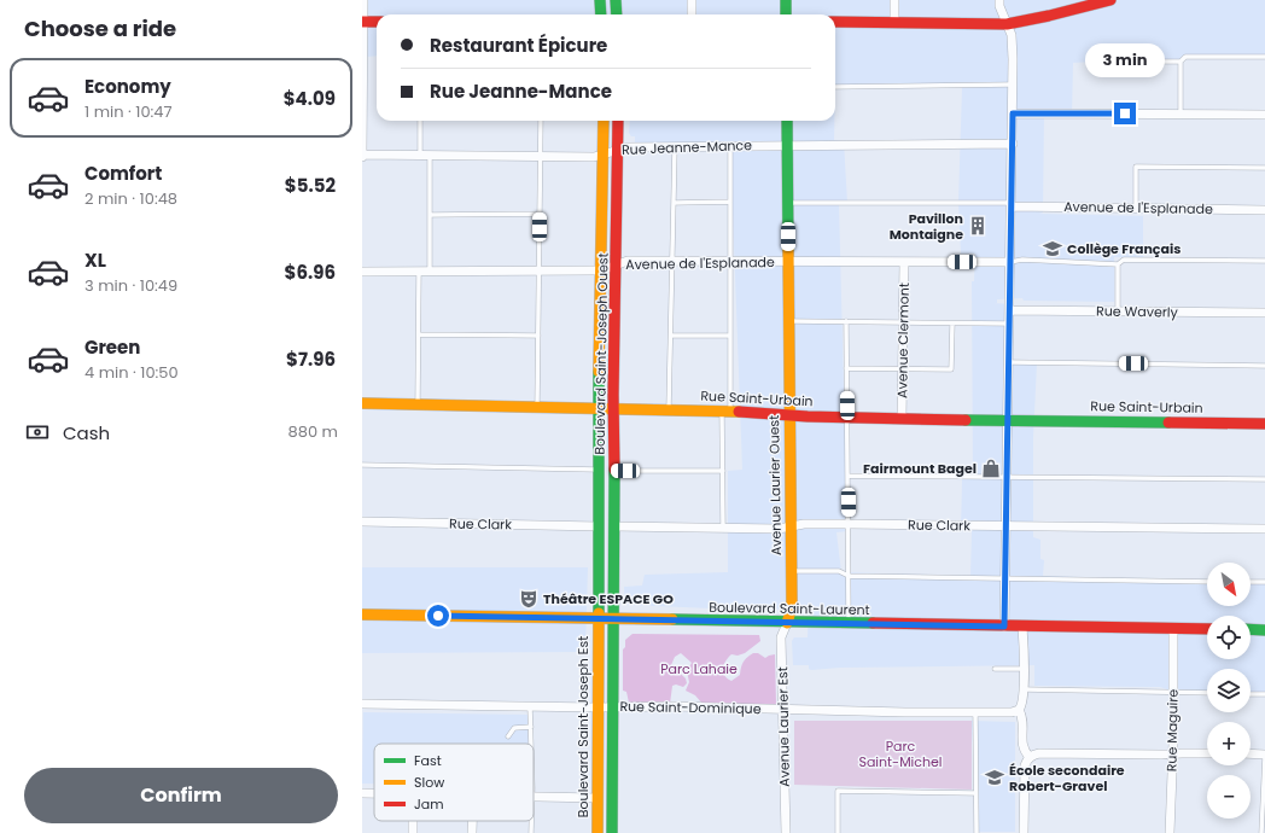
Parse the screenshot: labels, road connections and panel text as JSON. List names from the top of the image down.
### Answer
{
  "streets": {
    "main road": [
      "Boulevard Saint-Joseph Ouest",
      "Rue Saint-Urbain",
      "Avenue Laurier Ouest",
      "Boulevard Saint-Laurent",
      "Boulevard Saint-Joseph Est"
    ],
    "street": [
      "Rue Jeanne-Mance",
      "Avenue de l'Esplanade",
      "Rue Waverly",
      "Avenue Clermont",
      "Rue Clark",
      "Rue Saint-Dominique",
      "Avenue Laurier Est",
      "Rue Maguire"
    ]
  },
  "crossings": [
    ["Rue Jeanne-Mance", "Boulevard Saint-Joseph Ouest"],
    ["Rue Jeanne-Mance", "Avenue Laurier Ouest"],
    ["Avenue de l'Esplanade", "Avenue Clermont"],
    ["Avenue de l'Esplanade", "Boulevard Saint-Joseph Ouest"],
    ["Avenue de l'Esplanade", "Avenue Laurier Ouest"],
    ["Avenue Clermont", "Rue Saint-Urbain"],
    ["Boulevard Saint-Joseph Ouest", "Rue Saint-Urbain"],
    ["Boulevard Saint-Joseph Ouest", "Rue Clark"],
    ["Boulevard Saint-Joseph Ouest", "Boulevard Saint-Laurent"],
    ["Boulevard Saint-Joseph Ouest", "Boulevard Saint-Joseph Est"],
    ["Rue Saint-Urbain", "Avenue Laurier Ouest"],
    ["Avenue Laurier Ouest", "Rue Clark"],
    ["Avenue Laurier Ouest", "Boulevard Saint-Laurent"],
    ["Avenue Laurier Ouest", "Avenue Laurier Est"],
    ["Boulevard Saint-Laurent", "Boulevard Saint-Joseph Est"],
    ["Boulevard Saint-Laurent", "Avenue Laurier Est"],
    ["Boulevard Saint-Laurent", "Rue Maguire"],
    ["Rue Saint-Dominique", "Boulevard Saint-Joseph Est"],
    ["Rue Saint-Dominique", "Avenue Laurier Est"]
  ],
  "parks": ["Parc Lahaie", "Parc Saint-Michel"],
  "places": {
    "building": ["Pavillon Montaigne"],
    "school or university": ["Collège Français", "École secondaire Robert-Gravel"],
    "shop": ["Fairmount Bagel"],
    "theatre": ["Théâtre ESPACE GO"]
  },
  "legend": ["Fast", "Slow", "Jam"],
  "north": "bottom right",
  "page": {
    "heading": "Choose a ride",
    "banner": ["Restaurant Épicure", "Rue Jeanne-Mance"],
    "bubble": "3 min",
    "list": [
      {
        "name": "Economy",
        "note": "1 min · 10:47",
        "value": "$4.09"
      },
      {
        "name": "Comfort",
        "note": "2 min · 10:48",
        "value": "$5.52"
      },
      {
        "name": "XL",
        "note": "3 min · 10:49",
        "value": "$6.96"
      },
      {
        "name": "Green",
        "note": "4 min · 10:50",
        "value": "$7.96"
      }
    ],
    "pay": ["Cash", "880 m"],
    "map_buttons": ["+", "−"],
    "buttons": "Confirm"
  }
}
